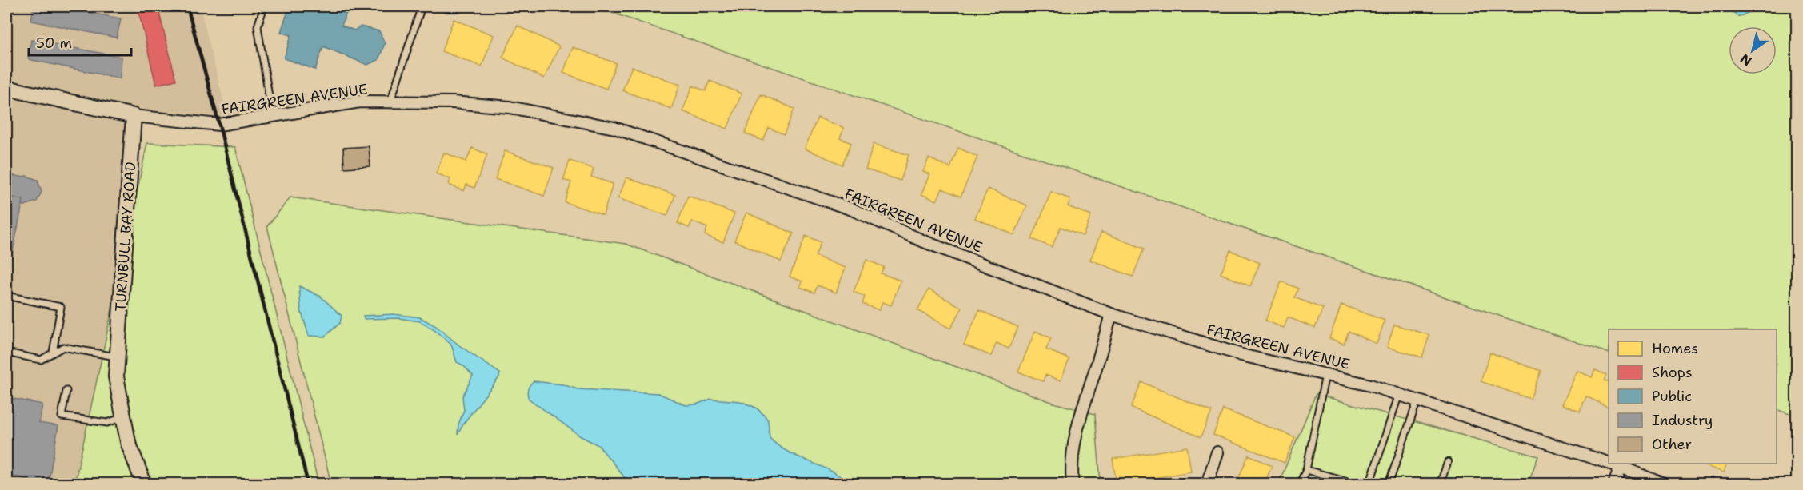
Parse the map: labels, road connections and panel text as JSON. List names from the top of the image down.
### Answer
{
  "streets": {
    "street": ["FAIRGREEN AVENUE", "TURNBULL BAY ROAD"]
  },
  "crossings": [
    ["FAIRGREEN AVENUE", "TURNBULL BAY ROAD"]
  ],
  "legend": [
    "Homes",
    "Shops",
    "Public",
    "Industry",
    "Other"
  ],
  "scale_bar": "50 m",
  "north": "bottom left"
}
